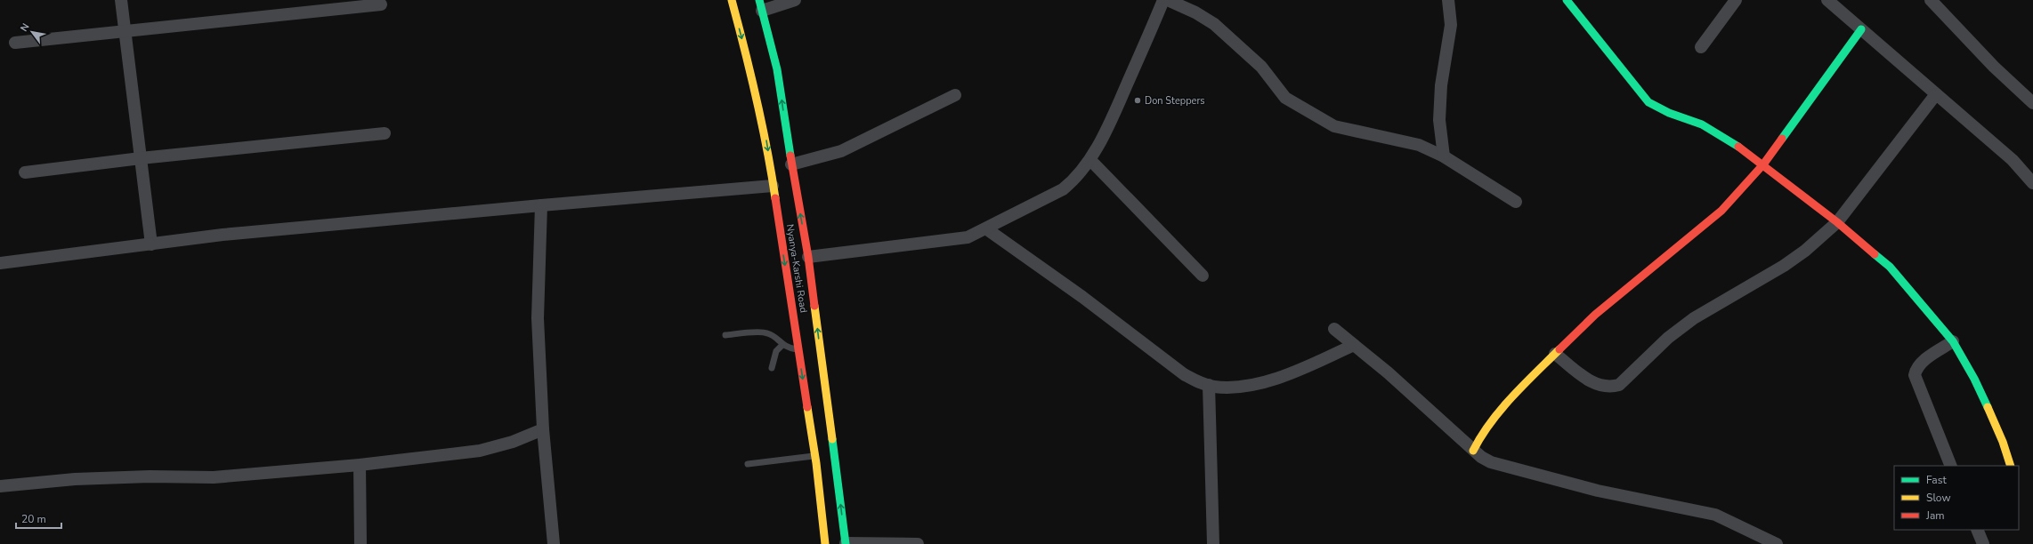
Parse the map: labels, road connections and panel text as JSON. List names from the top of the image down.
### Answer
{
  "streets": {
    "street": ["Nyanya-Karshi Road"]
  },
  "places": ["Don Steppers"],
  "legend": ["Fast", "Slow", "Jam"],
  "scale_bar": "20 m",
  "north": "top left"
}
